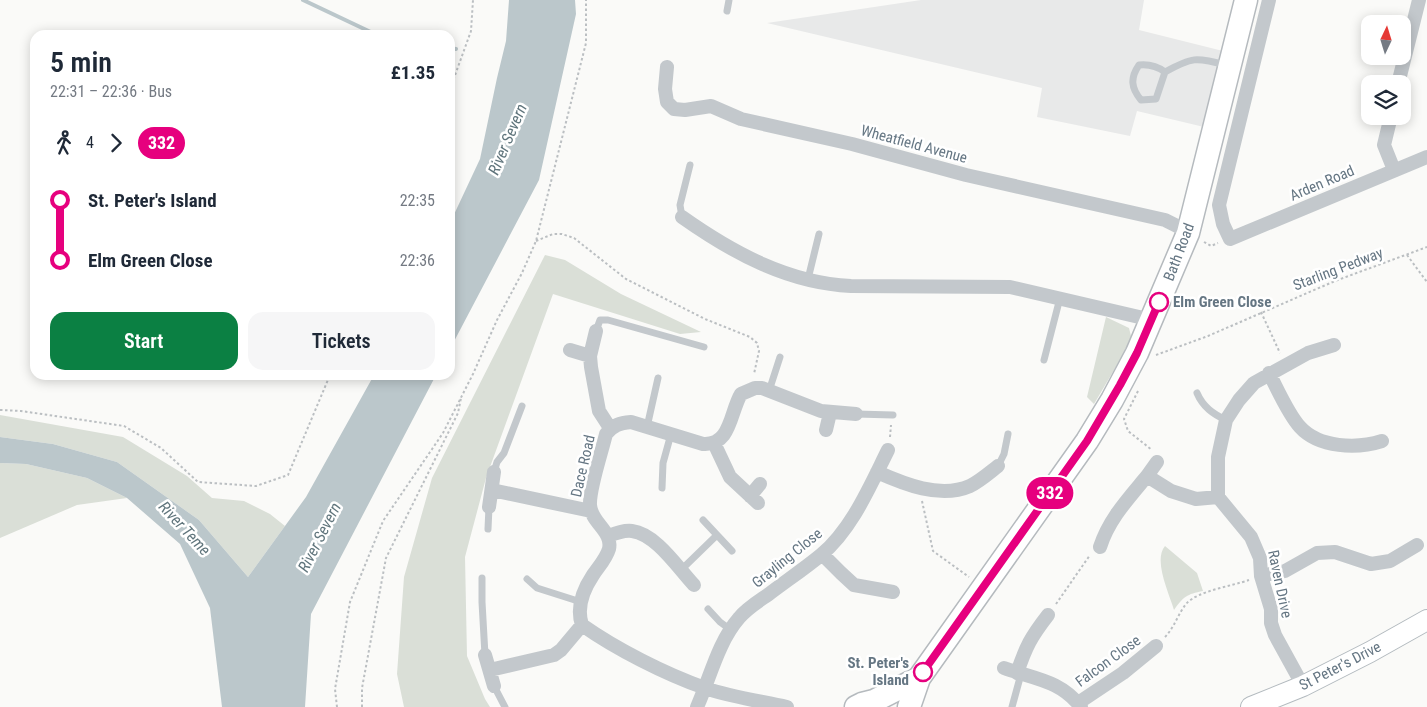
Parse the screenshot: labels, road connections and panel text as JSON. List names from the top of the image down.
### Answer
{
  "streets": {
    "main road": ["Bath Road"],
    "street": [
      "Wheatfield Avenue",
      "Arden Road",
      "Dace Road",
      "Grayling Close",
      "Raven Drive",
      "Falcon Close",
      "St Peter's Drive"
    ],
    "path": ["Starling Pedway"]
  },
  "crossings": [
    ["Wheatfield Avenue", "Bath Road"],
    ["Raven Drive", "St Peter's Drive"]
  ],
  "water": ["River Severn", "River Teme"],
  "places": ["Elm Green Close", "St. Peter's Island"],
  "lines": ["bus line 332"],
  "north": "top",
  "page": {
    "on_map": "332",
    "heading": ["5 min", "22:31 – 22:36 · Bus", "£1.35"],
    "legs": ["4", "332"],
    "list": [
      {
        "name": "St. Peter's Island",
        "value": "22:35"
      },
      {
        "name": "Elm Green Close",
        "value": "22:36"
      }
    ],
    "buttons": ["Start", "Tickets"]
  }
}
